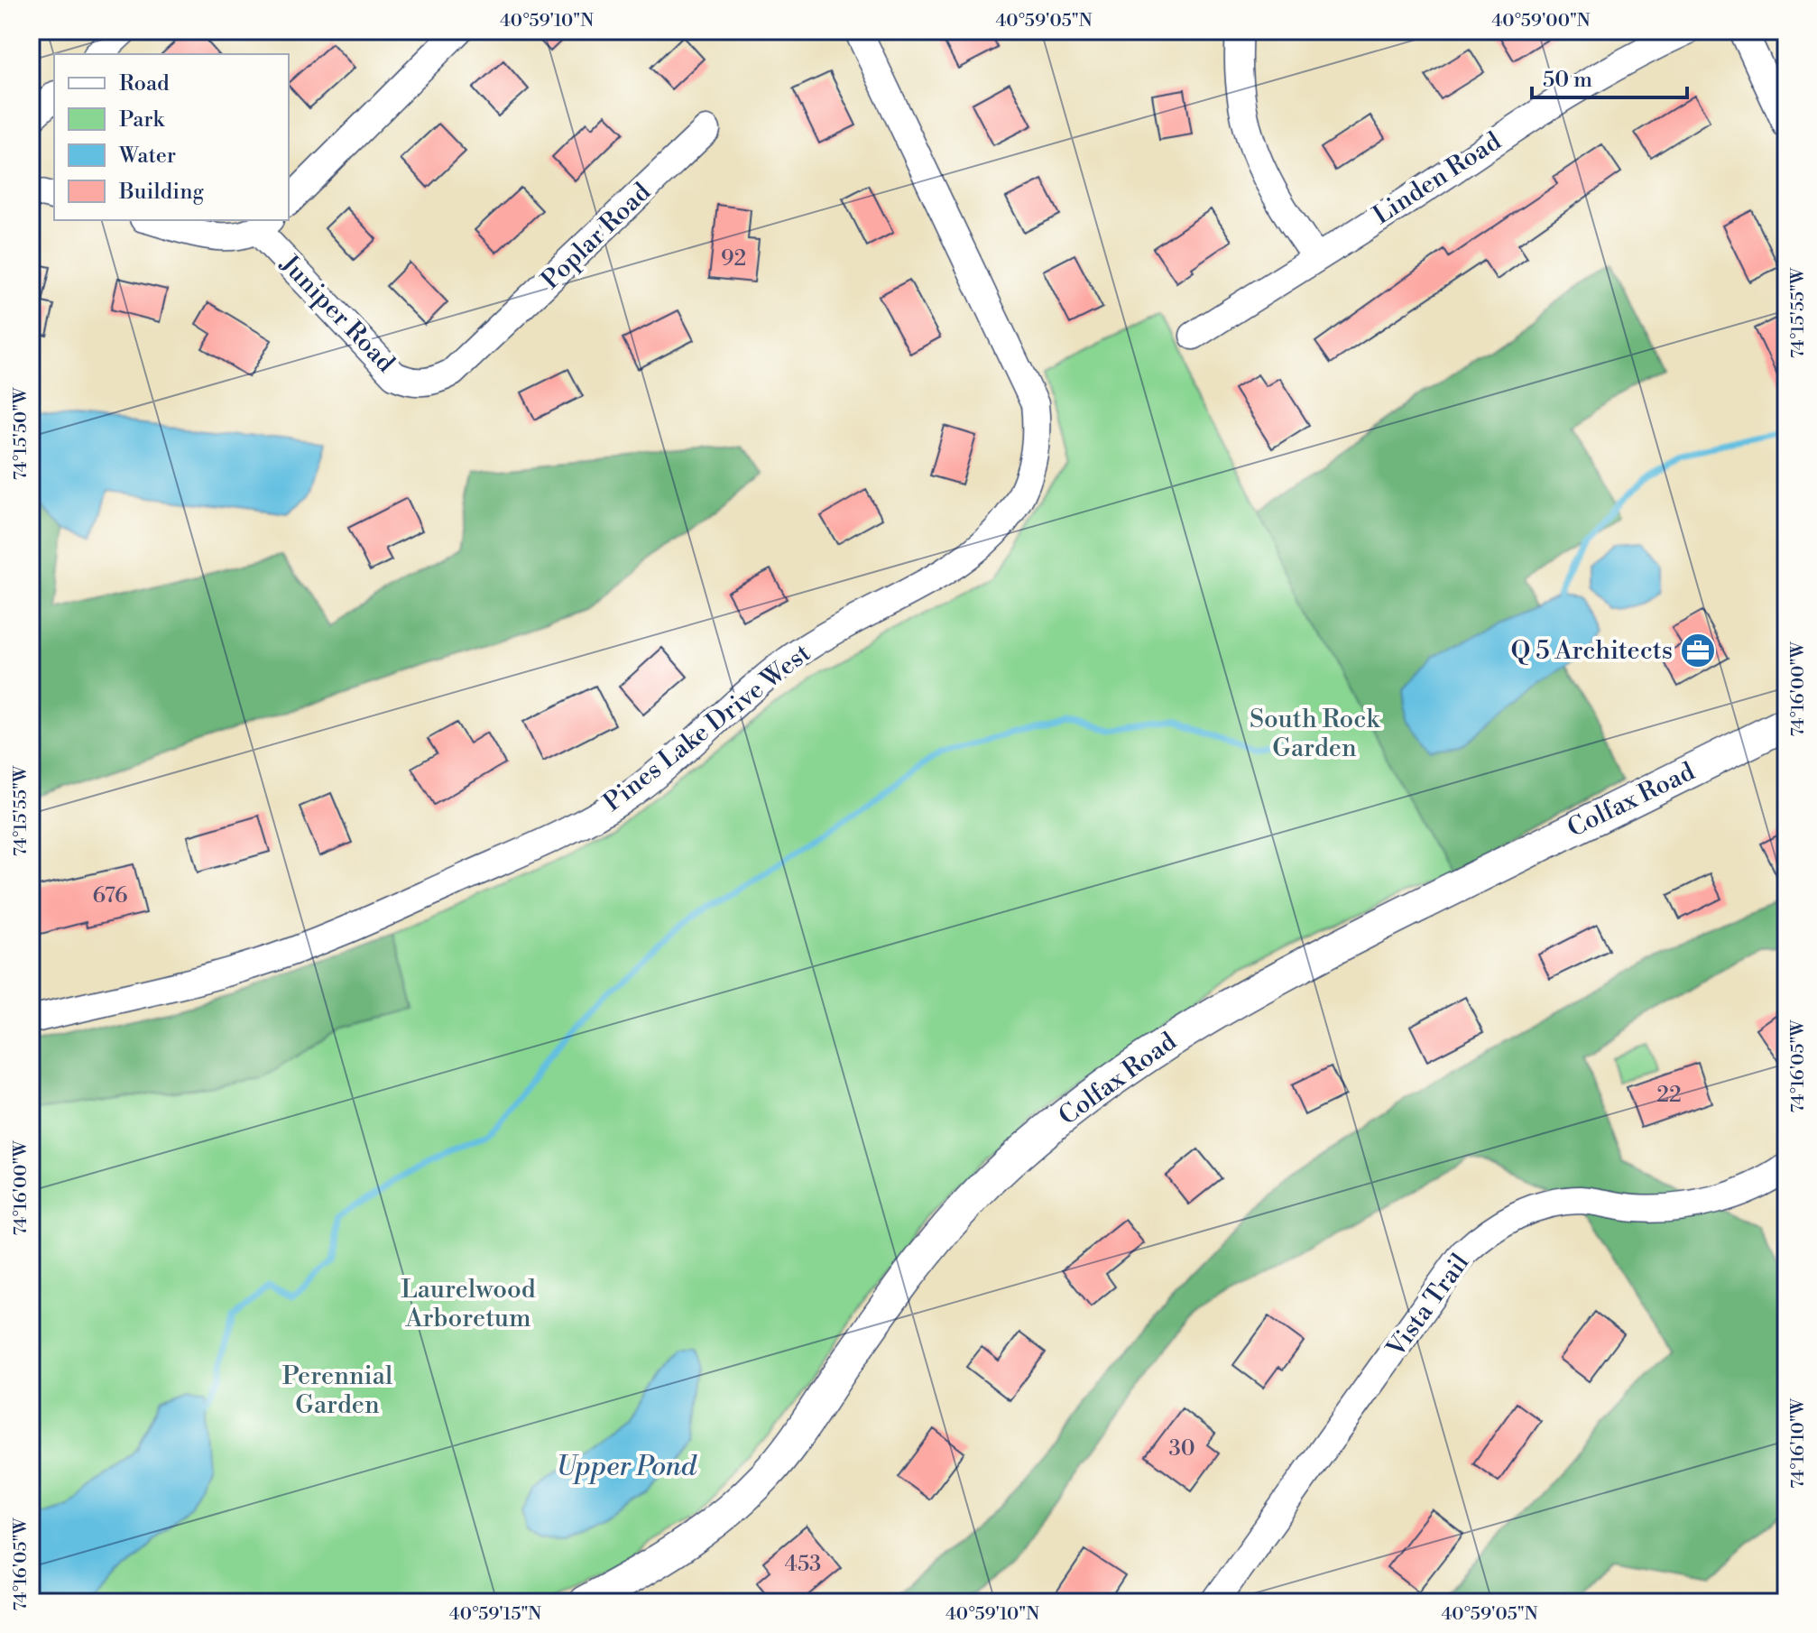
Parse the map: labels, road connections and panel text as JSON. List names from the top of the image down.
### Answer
{
  "streets": {
    "main road": ["Colfax Road"],
    "street": [
      "Linden Road",
      "Poplar Road",
      "Juniper Road",
      "Pines Lake Drive West",
      "Vista Trail"
    ]
  },
  "crossings": [
    ["Poplar Road", "Juniper Road"]
  ],
  "water": ["Upper Pond"],
  "parks": ["South Rock Garden", "Laurelwood Arboretum", "Perennial Garden"],
  "places": {
    "office": ["Q 5 Architects"]
  },
  "house_numbers": [
    "92",
    "676",
    "22",
    "30",
    "453"
  ],
  "legend": [
    "Road",
    "Park",
    "Water",
    "Building"
  ],
  "scale_bar": "50 m",
  "coordinates": [
    "40°59'10\"N",
    "40°59'05\"N",
    "40°59'00\"N",
    "74°15'55\"W",
    "74°15'50\"W",
    "74°16'00\"W",
    "74°16'05\"W",
    "74°16'10\"W",
    "40°59'15\"N"
  ]
}
